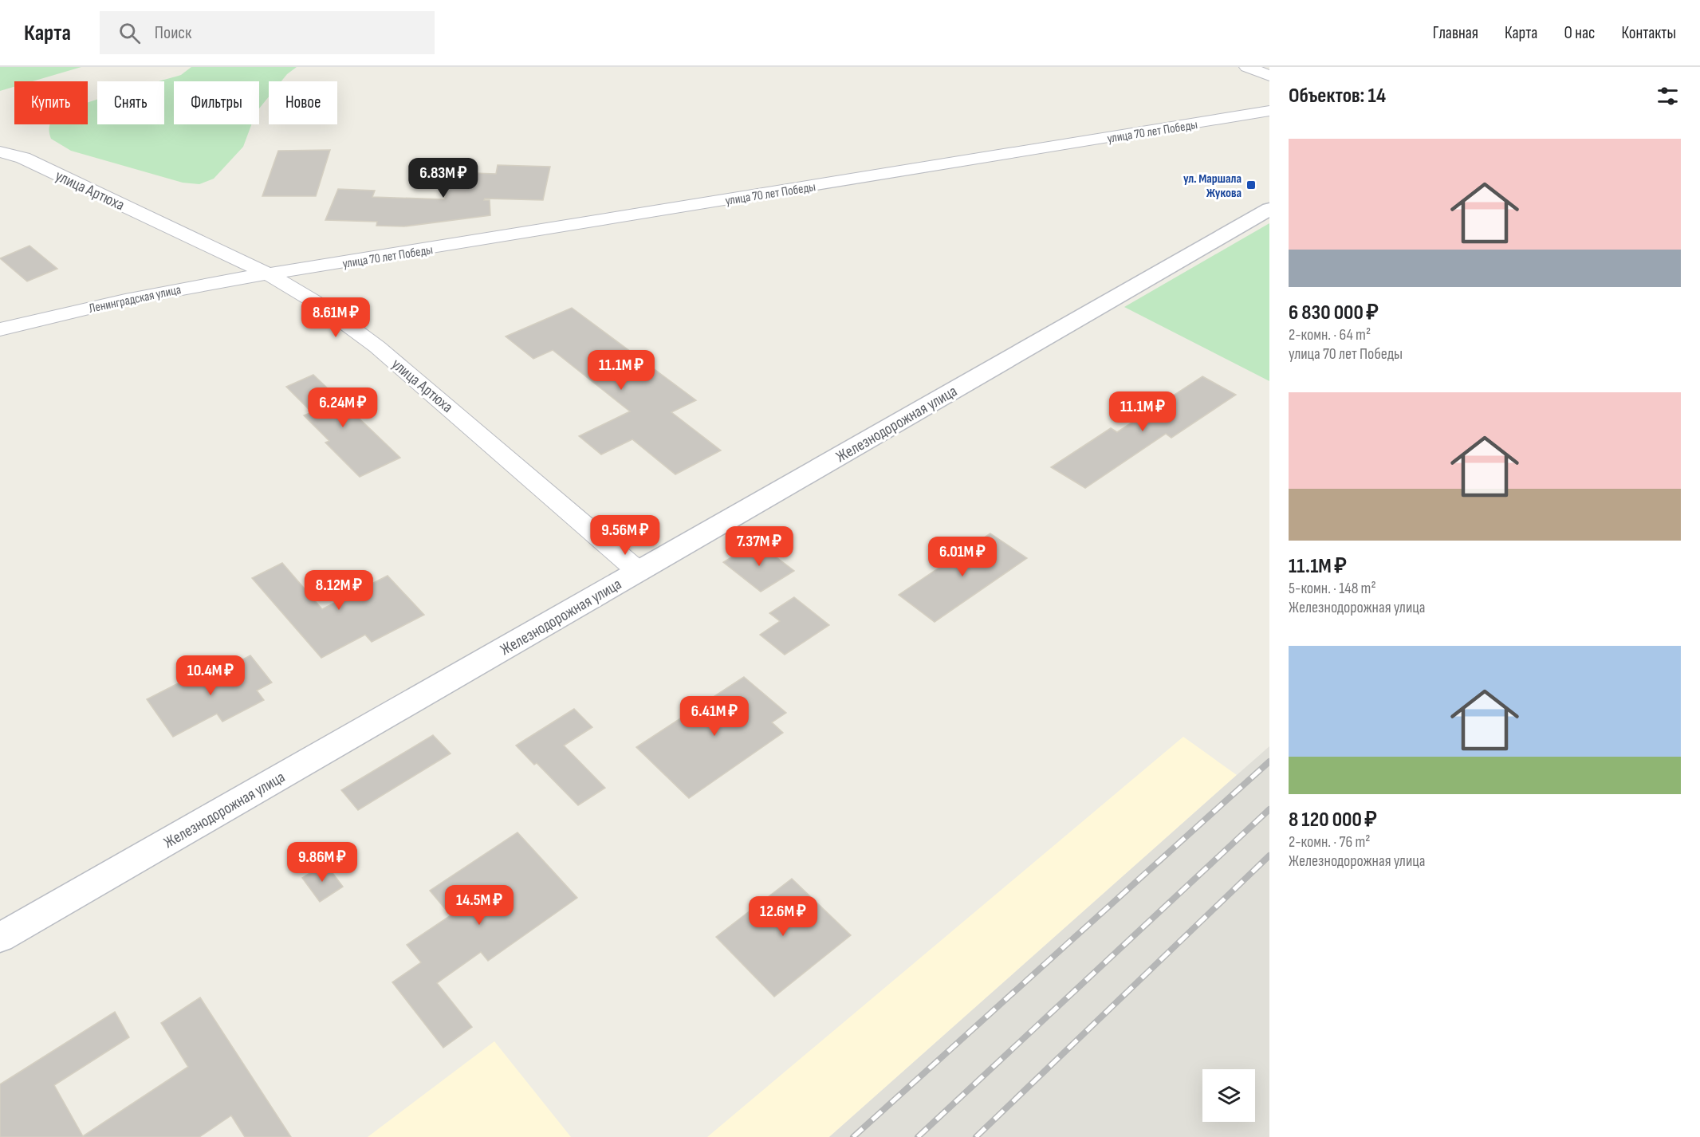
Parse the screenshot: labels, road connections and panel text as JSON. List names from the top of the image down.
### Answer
{
  "streets": {
    "main road": ["Железнодорожная улица"],
    "street": ["улица 70 лет Победы", "улица Артюха", "Ленинградская улица"]
  },
  "crossings": [
    ["улица 70 лет Победы", "улица Артюха"],
    ["улица 70 лет Победы", "Ленинградская улица"],
    ["улица Артюха", "Ленинградская улица"],
    ["улица Артюха", "Железнодорожная улица"]
  ],
  "places": {
    "transit": ["ул. Маршала Жукова"]
  },
  "page": {
    "header": "Карта",
    "search": "Поиск",
    "nav": [
      "Главная",
      "Карта",
      "О нас",
      "Контакты"
    ],
    "heading": "Объектов: 14",
    "chip": [
      "Купить",
      "Снять",
      "Фильтры",
      "Новое"
    ],
    "list": [
      {
        "name": "6 830 000 ₽",
        "note": "2-комн. · 64 m² · улица 70 лет Победы"
      },
      {
        "name": "11.1M ₽",
        "note": "5-комн. · 148 m² · Железнодорожная улица"
      },
      {
        "name": "8 120 000 ₽",
        "note": "2-комн. · 76 m² · Железнодорожная улица"
      }
    ],
    "price": [
      "6.83M ₽",
      "8.61M ₽",
      "11.1M ₽",
      "6.24M ₽",
      "11.1M ₽",
      "9.56M ₽",
      "7.37M ₽",
      "6.01M ₽",
      "8.12M ₽",
      "10.4M ₽",
      "6.41M ₽",
      "9.86M ₽",
      "14.5M ₽",
      "12.6M ₽"
    ]
  }
}
